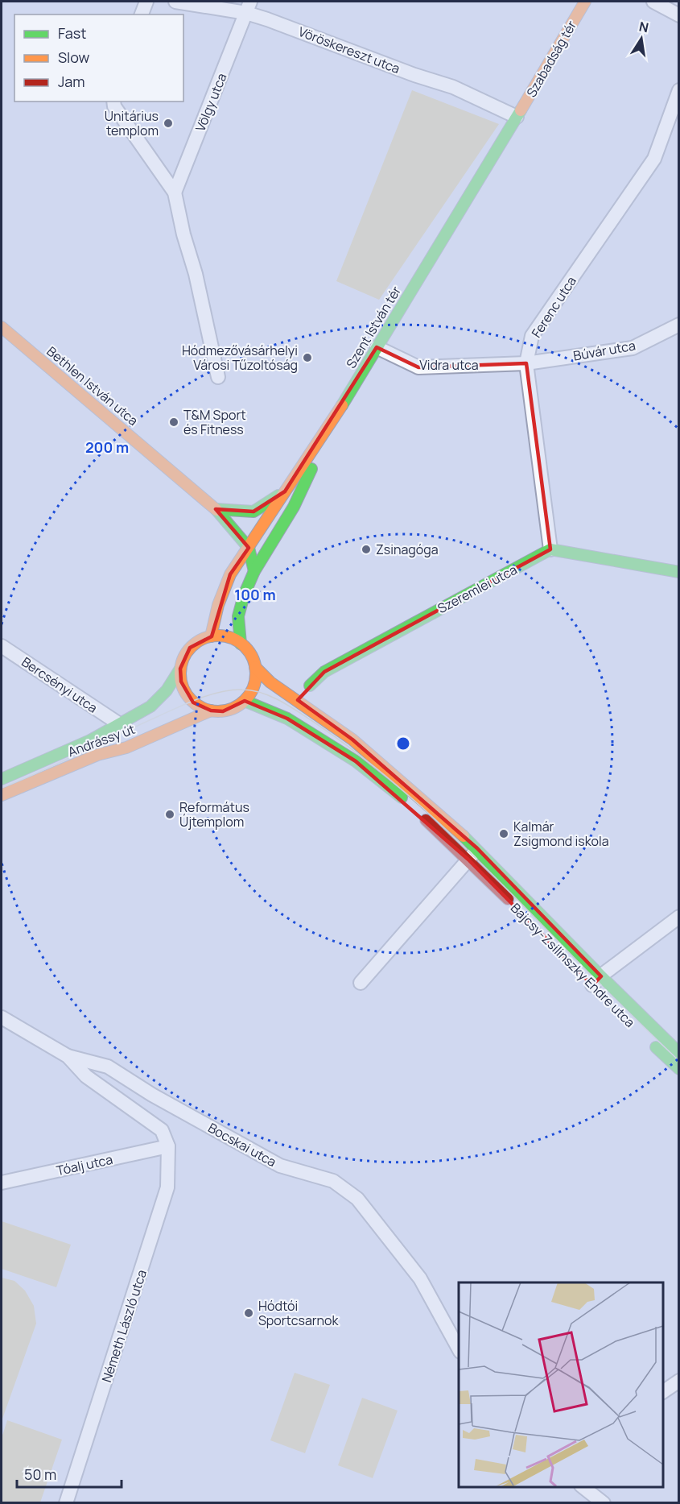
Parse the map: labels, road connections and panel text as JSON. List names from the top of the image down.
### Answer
{
  "streets": {
    "street": [
      "Vöröskereszt utca",
      "Szabadság tér",
      "Völgy utca",
      "Ferenc utca",
      "Szent István tér",
      "Búvár utca",
      "Vidra utca",
      "Bethlen István utca",
      "Szeremlei utca",
      "Bercsényi utca",
      "Andrássy út",
      "Bajcsy-Zsilinszky Endre utca",
      "Bocskai utca",
      "Tóalj utca",
      "Németh László utca"
    ]
  },
  "crossings": [
    ["Vöröskereszt utca", "Szabadság tér"],
    ["Vöröskereszt utca", "Völgy utca"],
    ["Vöröskereszt utca", "Szent István tér"],
    ["Szabadság tér", "Szent István tér"],
    ["Ferenc utca", "Búvár utca"],
    ["Ferenc utca", "Vidra utca"],
    ["Ferenc utca", "Szeremlei utca"],
    ["Szent István tér", "Vidra utca"],
    ["Szent István tér", "Bethlen István utca"],
    ["Szent István tér", "Andrássy út"],
    ["Szent István tér", "Bajcsy-Zsilinszky Endre utca"],
    ["Búvár utca", "Vidra utca"],
    ["Szeremlei utca", "Bajcsy-Zsilinszky Endre utca"],
    ["Bercsényi utca", "Andrássy út"],
    ["Andrássy út", "Bajcsy-Zsilinszky Endre utca"],
    ["Bocskai utca", "Tóalj utca"],
    ["Bocskai utca", "Németh László utca"],
    ["Tóalj utca", "Németh László utca"]
  ],
  "places": [
    "Unitárius templom",
    "Hódmezővásárhelyi Városi Tűzoltóság",
    "T&M Sport és Fitness",
    "Zsinagóga",
    "Református Újtemplom",
    "Kalmár Zsigmond iskola",
    "Hódtói Sportcsarnok"
  ],
  "legend": ["Fast", "Slow", "Jam"],
  "scale_bar": "50 m",
  "north": "top",
  "rings": ["200 m", "100 m"]
}
